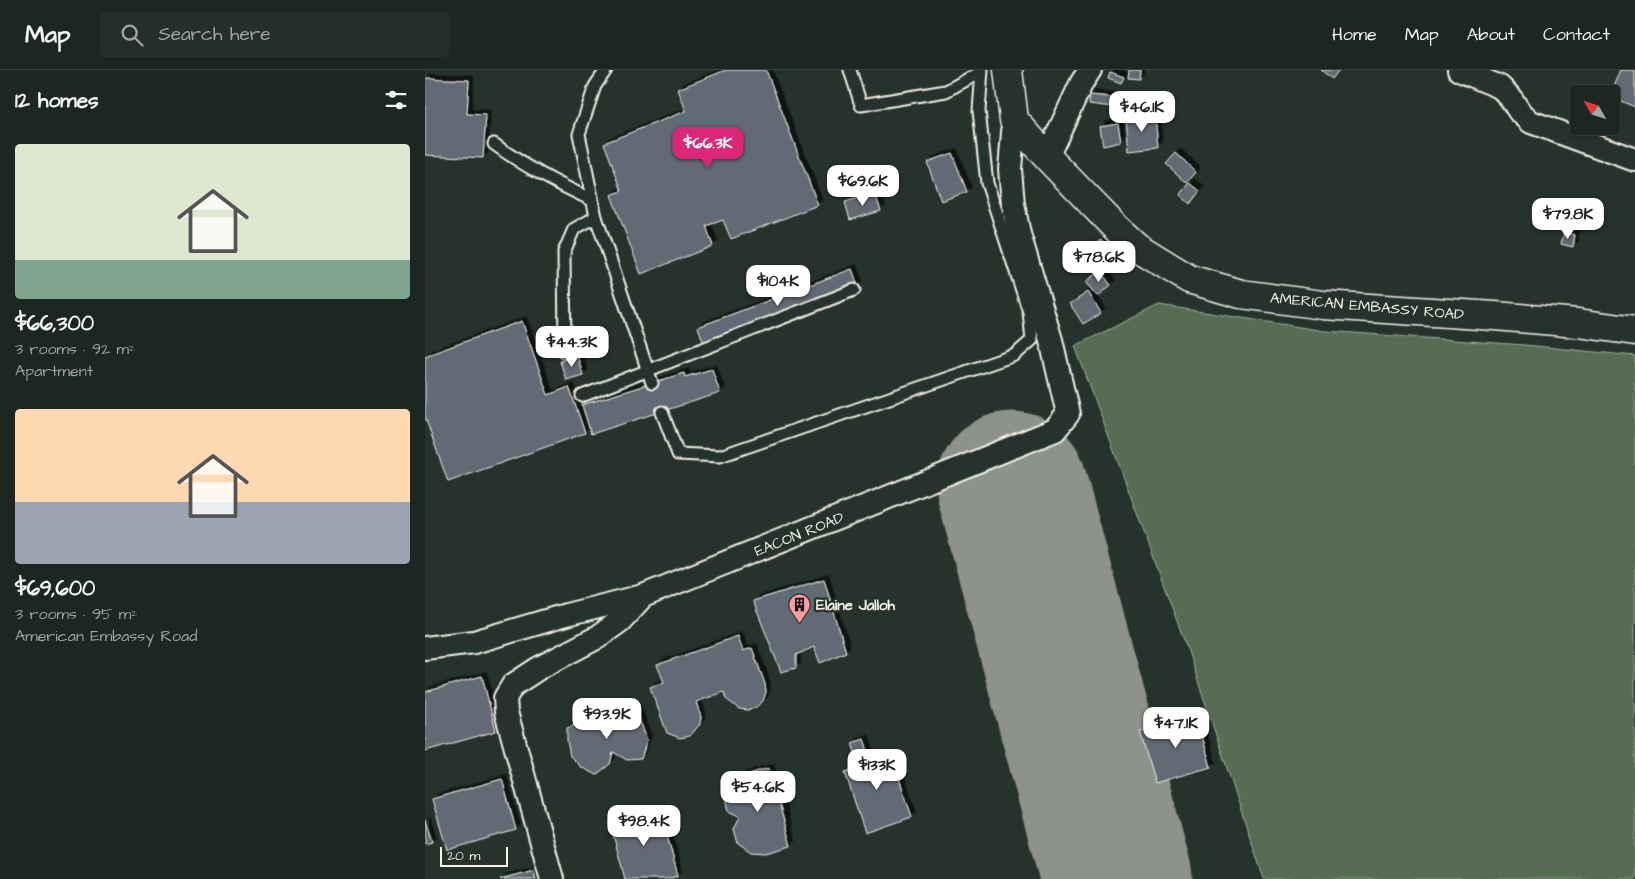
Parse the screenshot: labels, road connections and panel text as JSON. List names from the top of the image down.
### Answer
{
  "streets": {
    "street": ["AMERICAN EMBASSY ROAD", "EACON ROAD"]
  },
  "places": {
    "building": ["Elaine Jalloh"]
  },
  "scale_bar": "20 m",
  "north": "top left",
  "page": {
    "header": "Map",
    "search": "Search here",
    "nav": [
      "Home",
      "Map",
      "About",
      "Contact"
    ],
    "heading": "12 homes",
    "price": [
      "$46.1K",
      "$66.3K",
      "$69.6K",
      "$79.8K",
      "$78.6K",
      "$104K",
      "$44.3K",
      "$93.9K",
      "$47.1K",
      "$133K",
      "$54.6K",
      "$98.4K"
    ],
    "list": [
      {
        "name": "$66,300",
        "note": "3 rooms · 92 m² · Apartment"
      },
      {
        "name": "$69,600",
        "note": "3 rooms · 95 m² · American Embassy Road"
      }
    ],
    "scale": "20 m"
  }
}
